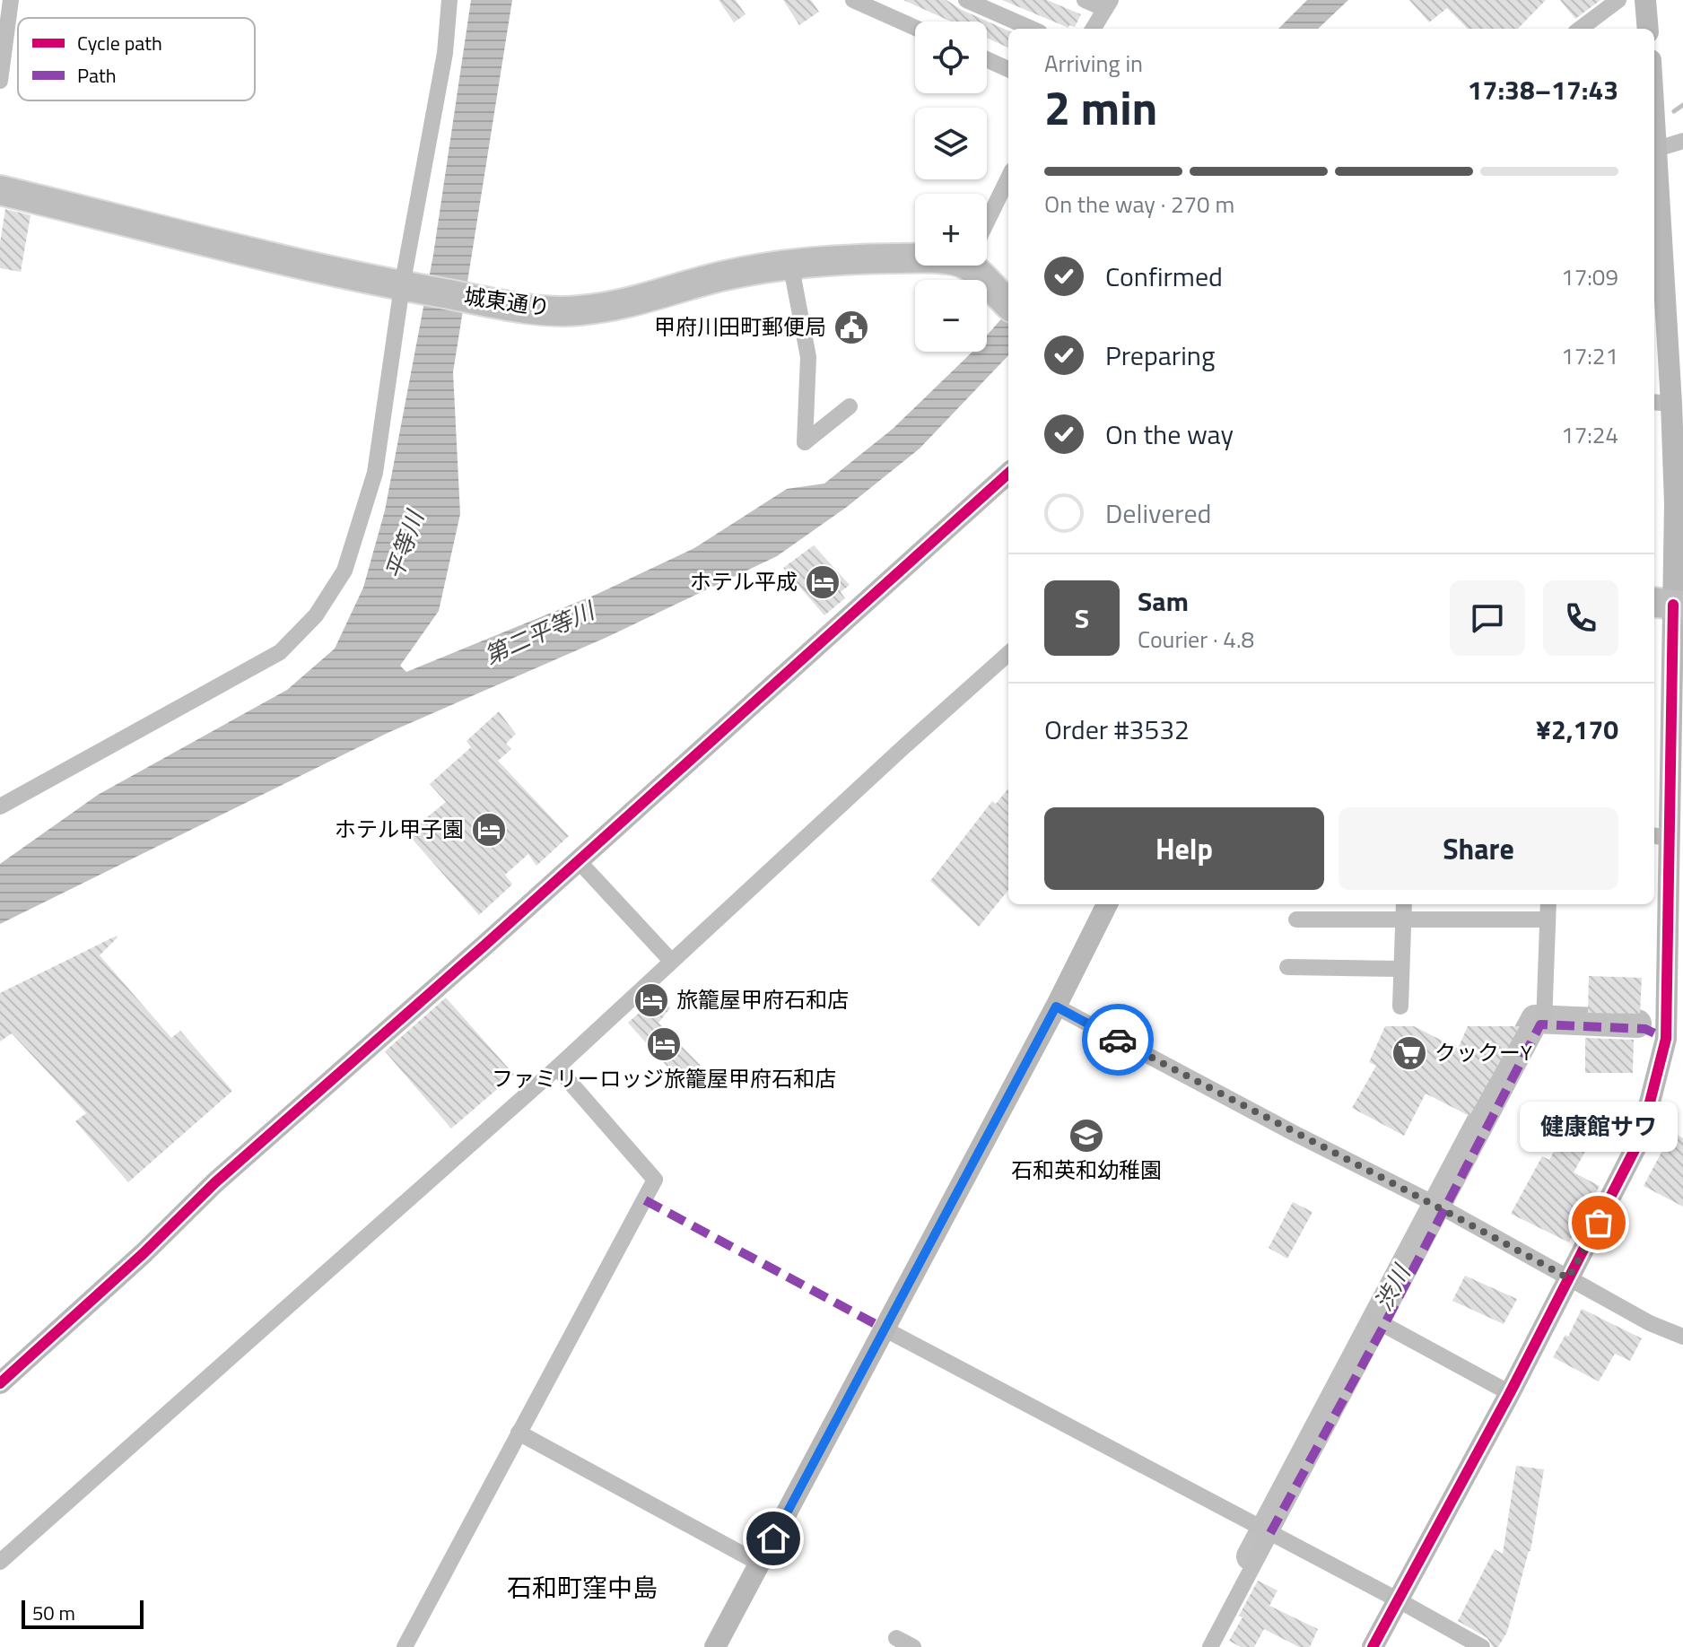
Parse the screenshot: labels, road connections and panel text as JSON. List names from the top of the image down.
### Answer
{
  "streets": {
    "highway": ["城東通り"]
  },
  "districts": ["石和町窪中島"],
  "water": ["平等川", "第二平等川", "渋川"],
  "places": {
    "public building": ["甲府川田町郵便局"],
    "hotel": [
      "ホテル平成",
      "ホテル甲子園",
      "旅籠屋甲府石和店",
      "ファミリーロッジ旅籠屋甲府石和店"
    ],
    "supermarket": ["クックーY"],
    "school or university": ["石和英和幼稚園"],
    "other": ["健康館サワ"]
  },
  "legend": ["Cycle path", "Path"],
  "scale_bar": "50 m",
  "page": {
    "map_buttons": ["+", "−"],
    "heading": ["2 min", "Arriving in", "17:38–17:43"],
    "panel": [
      "Sam",
      "Courier · 4.8",
      "Order #3532",
      "¥2,170"
    ],
    "bar": "On the way · 270 m",
    "list": [
      ["Confirmed", "17:09"],
      ["Preparing", "17:21"],
      ["On the way", "17:24"],
      "Delivered"
    ],
    "round": "S",
    "buttons": ["Help", "Share"],
    "bubble": "健康館サワ",
    "scale": "50 m"
  }
}
